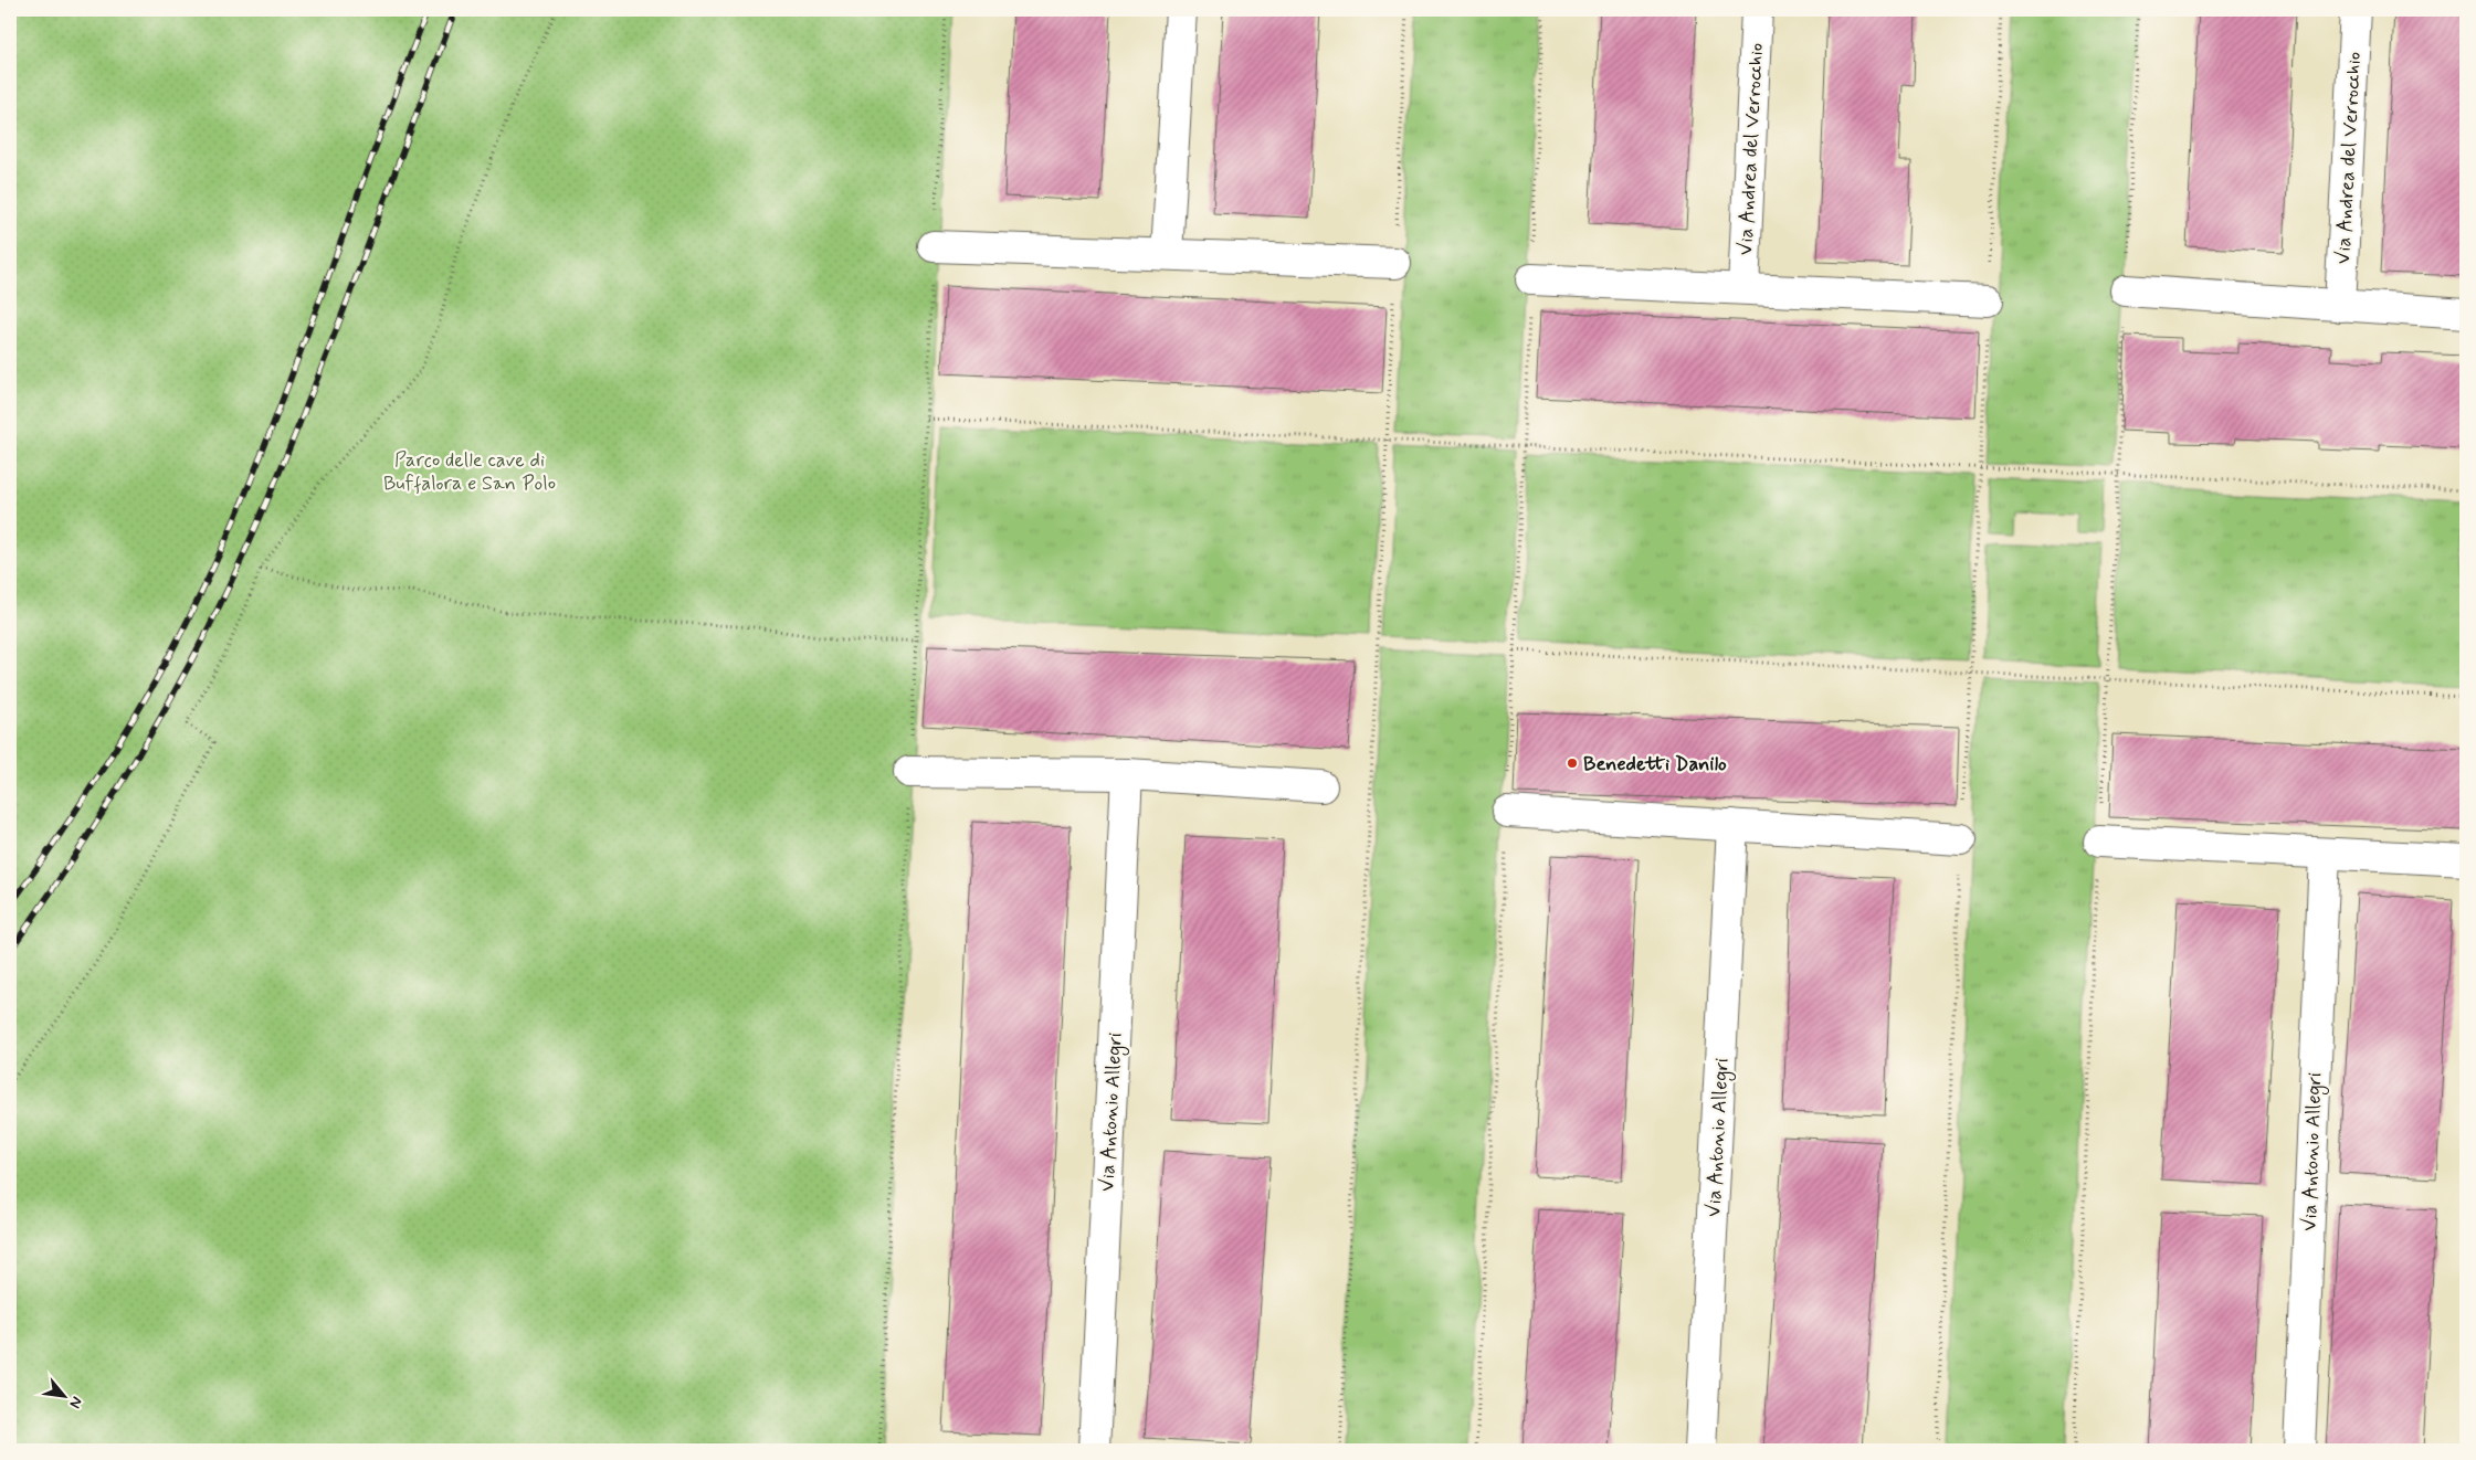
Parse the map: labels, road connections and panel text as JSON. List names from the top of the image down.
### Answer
{
  "streets": {
    "street": ["Via Andrea del Verrocchio", "Via Antonio Allegri"]
  },
  "parks": ["Parco delle cave di Buffalora e San Polo"],
  "places": ["Benedetti Danilo"],
  "north": "bottom right"
}
